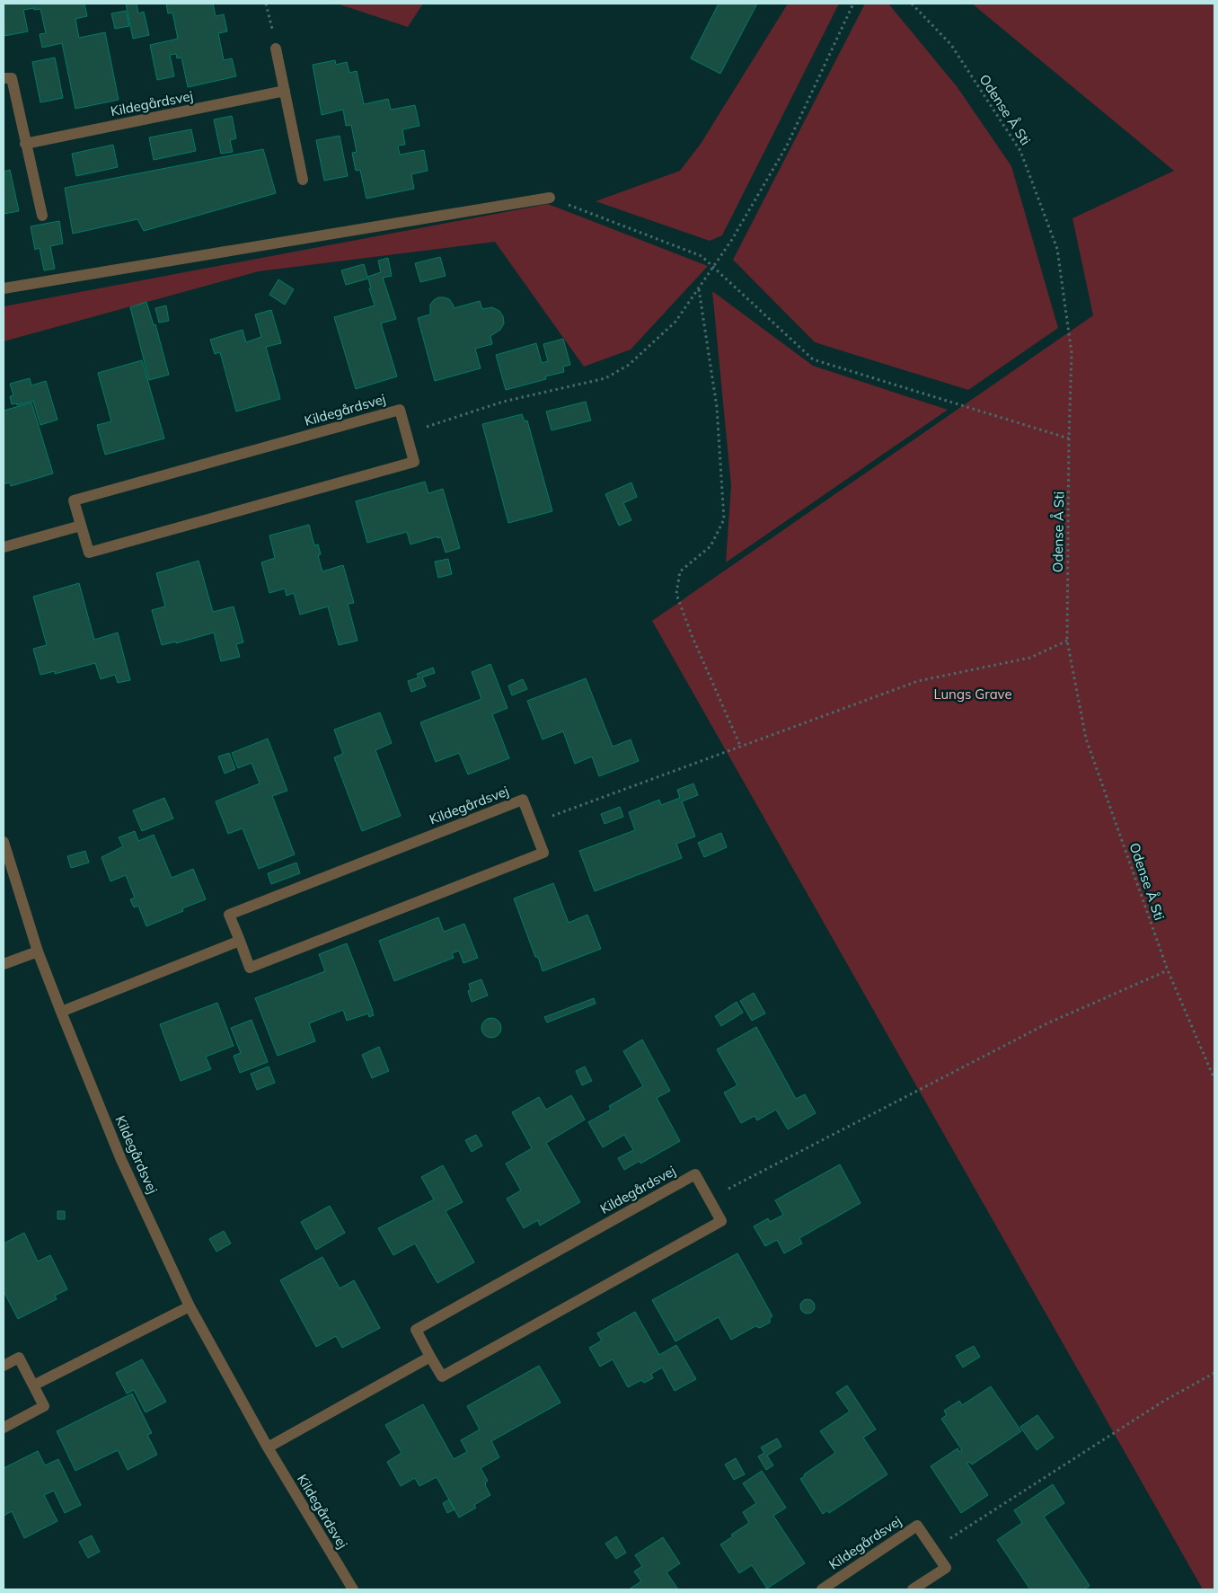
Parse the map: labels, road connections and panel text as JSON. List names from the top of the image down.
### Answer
{
  "streets": {
    "street": ["Kildegårdsvej"],
    "path": ["Odense Å Sti"]
  },
  "parks": ["Lungs Grave"]
}
